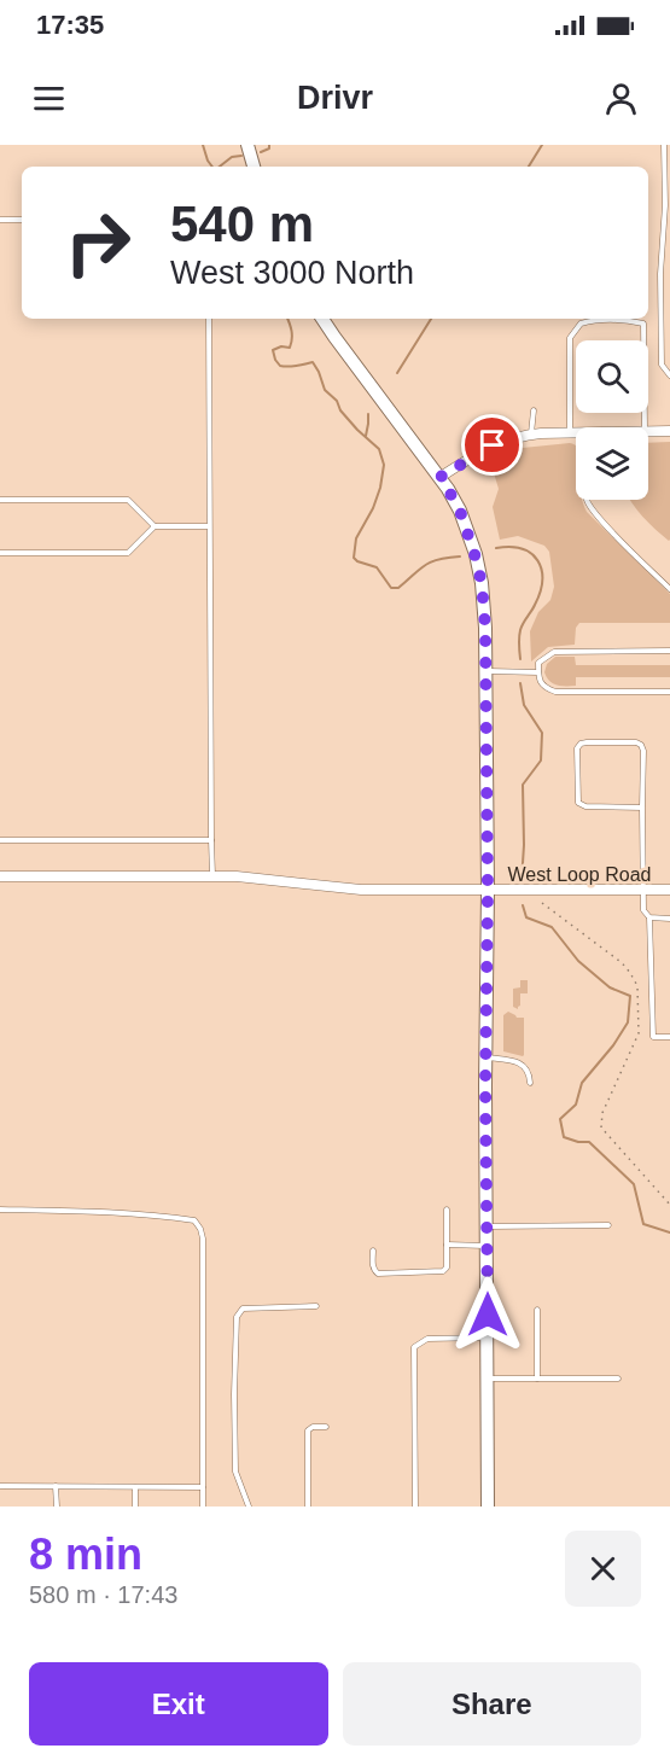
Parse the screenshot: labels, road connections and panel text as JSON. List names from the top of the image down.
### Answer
{
  "streets": {
    "street": ["West Loop Road"]
  },
  "page": {
    "status": "17:35",
    "header": "Drivr",
    "turn": ["540 m", "West 3000 North"],
    "heading": ["8 min", "580 m · 17:43"],
    "buttons": ["Exit", "Share"]
  }
}
